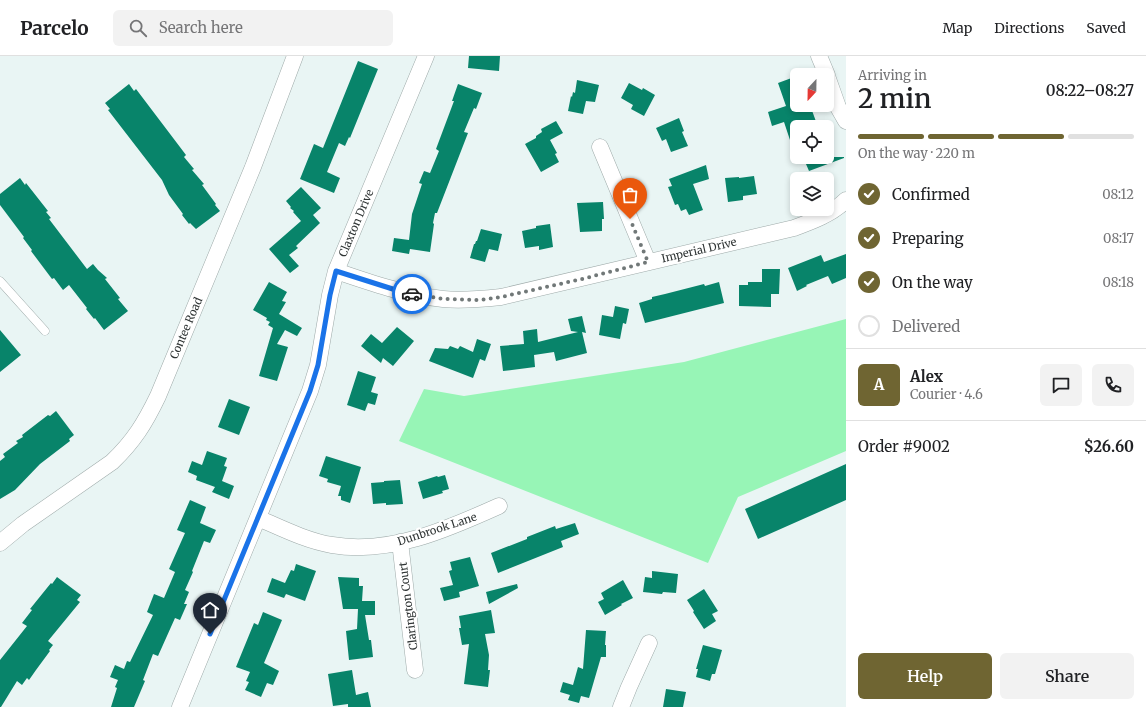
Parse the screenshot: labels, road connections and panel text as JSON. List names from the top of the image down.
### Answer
{
  "streets": {
    "street": [
      "Claxton Drive",
      "Imperial Drive",
      "Contee Road",
      "Dunbrook Lane",
      "Clarington Court"
    ]
  },
  "crossings": [
    ["Claxton Drive", "Imperial Drive"],
    ["Claxton Drive", "Dunbrook Lane"],
    ["Dunbrook Lane", "Clarington Court"]
  ],
  "north": "bottom",
  "page": {
    "header": "Parcelo",
    "search": "Search here",
    "nav": ["Map", "Directions", "Saved"],
    "heading": ["2 min", "Arriving in", "08:22–08:27"],
    "panel": [
      "Alex",
      "Courier · 4.6",
      "Order #9002",
      "$26.60"
    ],
    "bar": "On the way · 220 m",
    "list": [
      ["Confirmed", "08:12"],
      ["Preparing", "08:17"],
      ["On the way", "08:18"],
      "Delivered"
    ],
    "round": "A",
    "buttons": ["Help", "Share"]
  }
}
